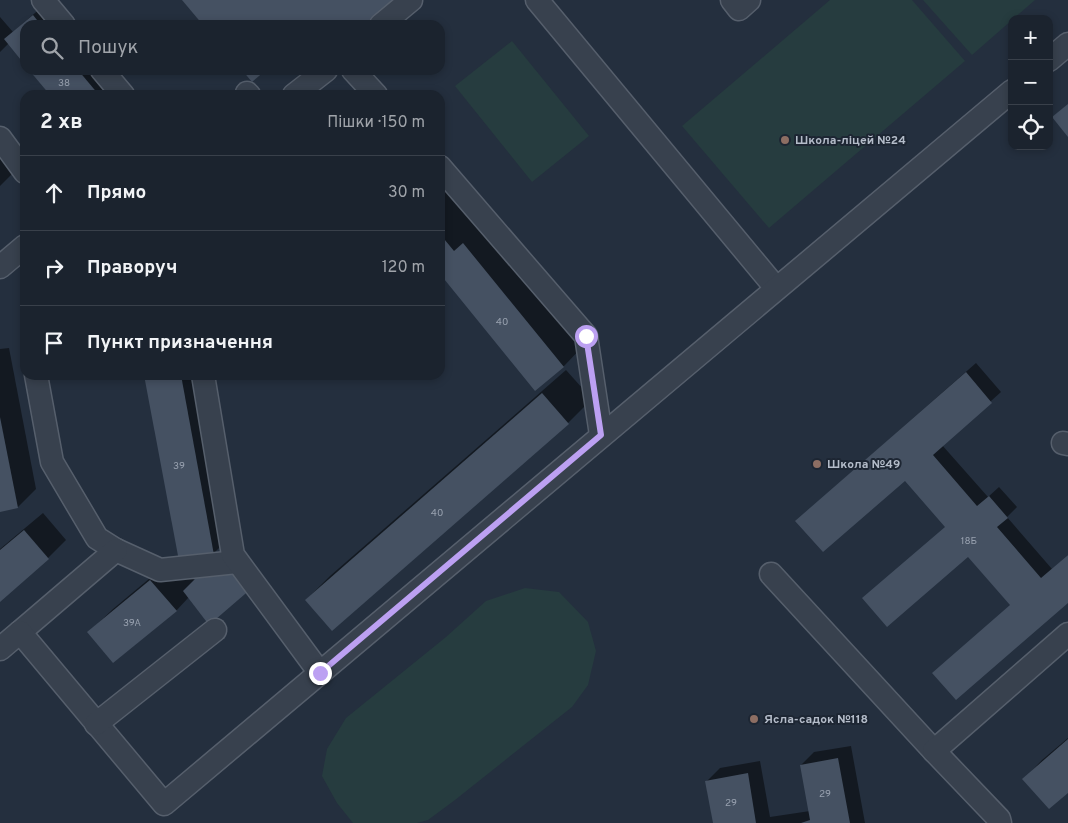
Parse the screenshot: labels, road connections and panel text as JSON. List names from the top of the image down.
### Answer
{
  "places": ["Школа-ліцей №24", "Школа №49", "Ясла-садок №118"],
  "house_numbers": [
    "38",
    "40",
    "39",
    "40",
    "18Б",
    "39А",
    "29",
    "29"
  ],
  "page": {
    "map_buttons": ["+", "−"],
    "search": "Пошук",
    "heading": ["2 хв", "Пішки · 150 m"],
    "list": [
      ["Прямо", "30 m"],
      ["Праворуч", "120 m"],
      "Пункт призначення"
    ]
  }
}
